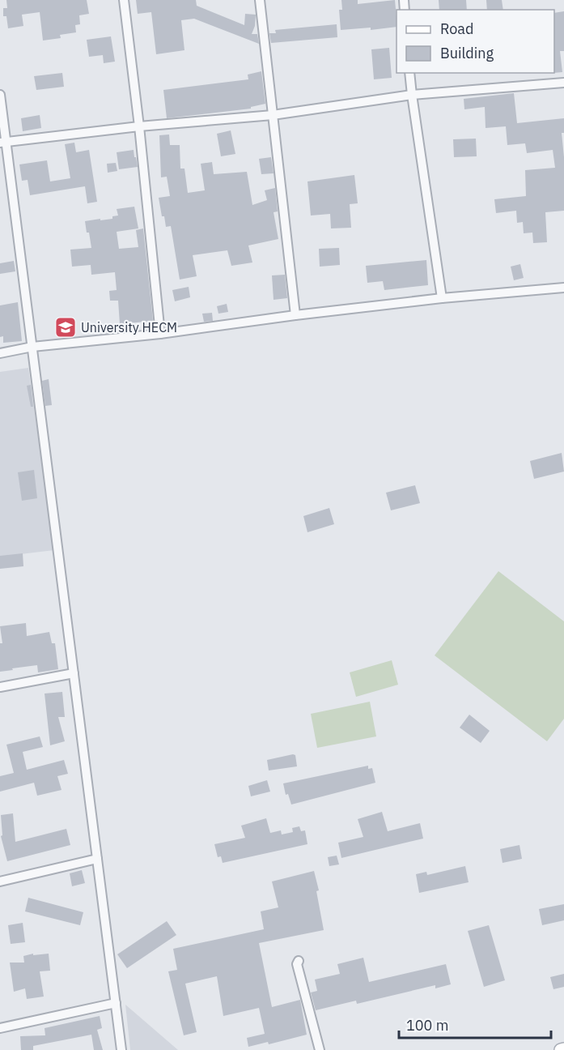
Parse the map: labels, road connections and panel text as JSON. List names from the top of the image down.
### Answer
{
  "places": {
    "school or university": ["University HECM"]
  },
  "legend": ["Road", "Building"],
  "scale_bar": "100 m"
}
